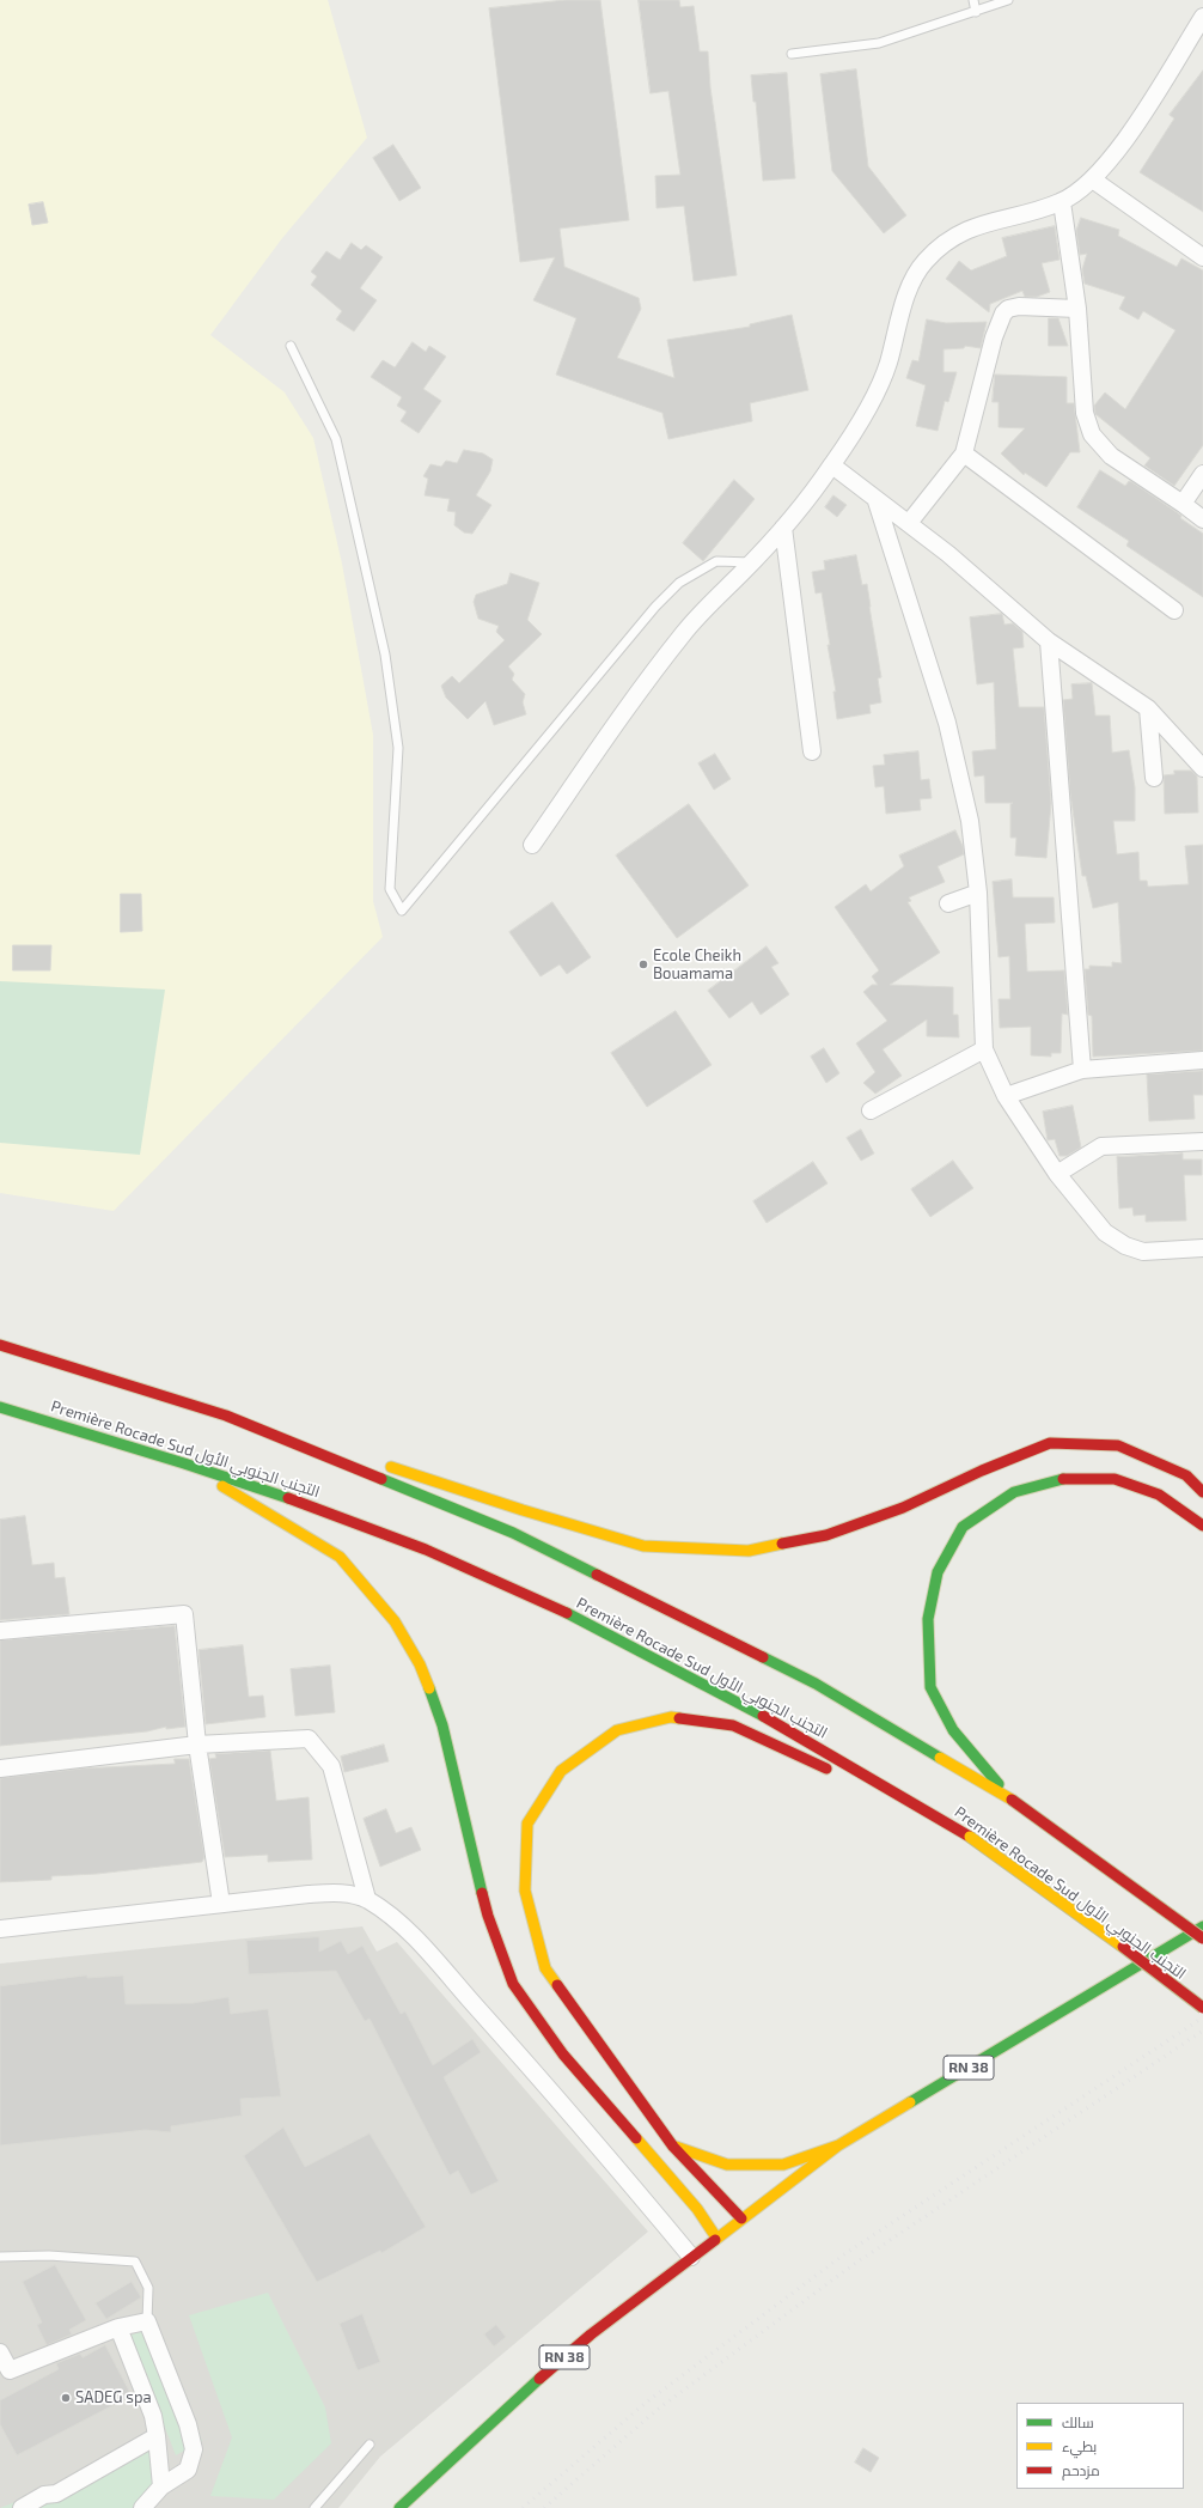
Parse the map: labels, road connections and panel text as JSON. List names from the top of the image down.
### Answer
{
  "streets": {
    "main road": ["Première Rocade Sud التجنب الجنوبي الأول", "RN 38"]
  },
  "places": ["Ecole Cheikh Bouamama", "SADEG spa"],
  "legend": ["سالك", "بطيء", "مزدحم"]
}
